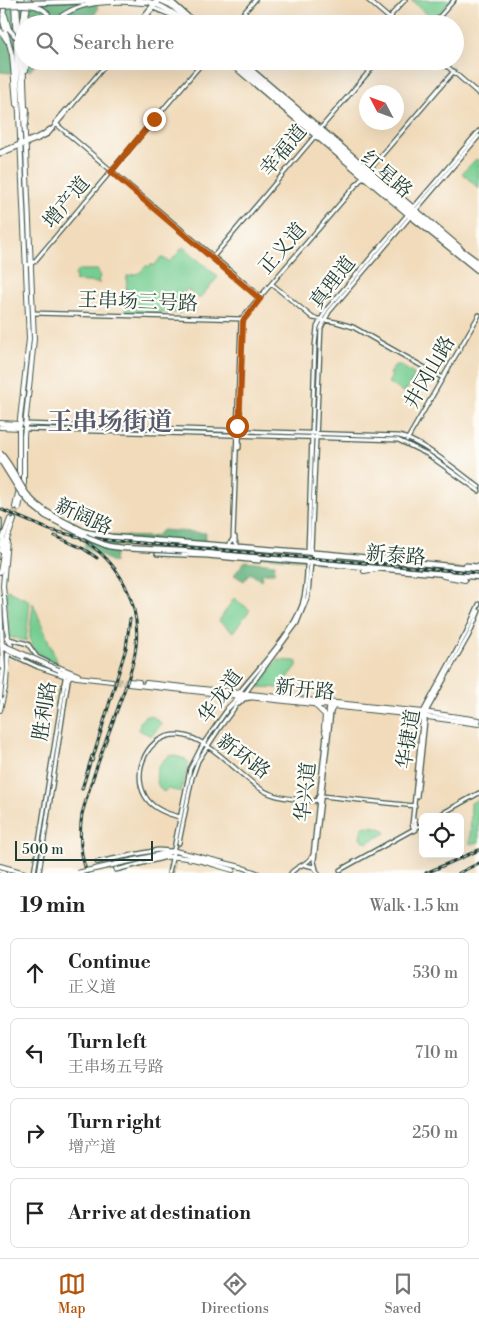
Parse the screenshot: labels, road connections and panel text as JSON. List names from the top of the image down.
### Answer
{
  "streets": {
    "highway": ["红星路", "新阔路", "新泰路"],
    "main road": ["新开路"],
    "street": [
      "幸福道",
      "增产道",
      "正义道",
      "真理道",
      "王串场三号路",
      "井冈山路",
      "华龙道",
      "胜利路",
      "华捷道",
      "新环路",
      "华兴道"
    ]
  },
  "crossings": [
    ["幸福道", "红星路"],
    ["红星路", "正义道"],
    ["红星路", "真理道"],
    ["正义道", "王串场三号路"],
    ["真理道", "新阔路"],
    ["新阔路", "新泰路"],
    ["新开路", "华捷道"],
    ["华龙道", "新环路"],
    ["华捷道", "新环路"],
    ["新环路", "华兴道"]
  ],
  "districts": ["王串场街道"],
  "scale_bar": "500 m",
  "north": "top left",
  "page": {
    "search": "Search here",
    "scale": "500 m",
    "heading": ["19 min", "Walk · 1.5 km"],
    "list": [
      ["Continue", "正义道", "530 m"],
      ["Turn left", "王串场五号路", "710 m"],
      ["Turn right", "增产道", "250 m"],
      "Arrive at destination"
    ],
    "nav": ["Map", "Directions", "Saved"]
  }
}
